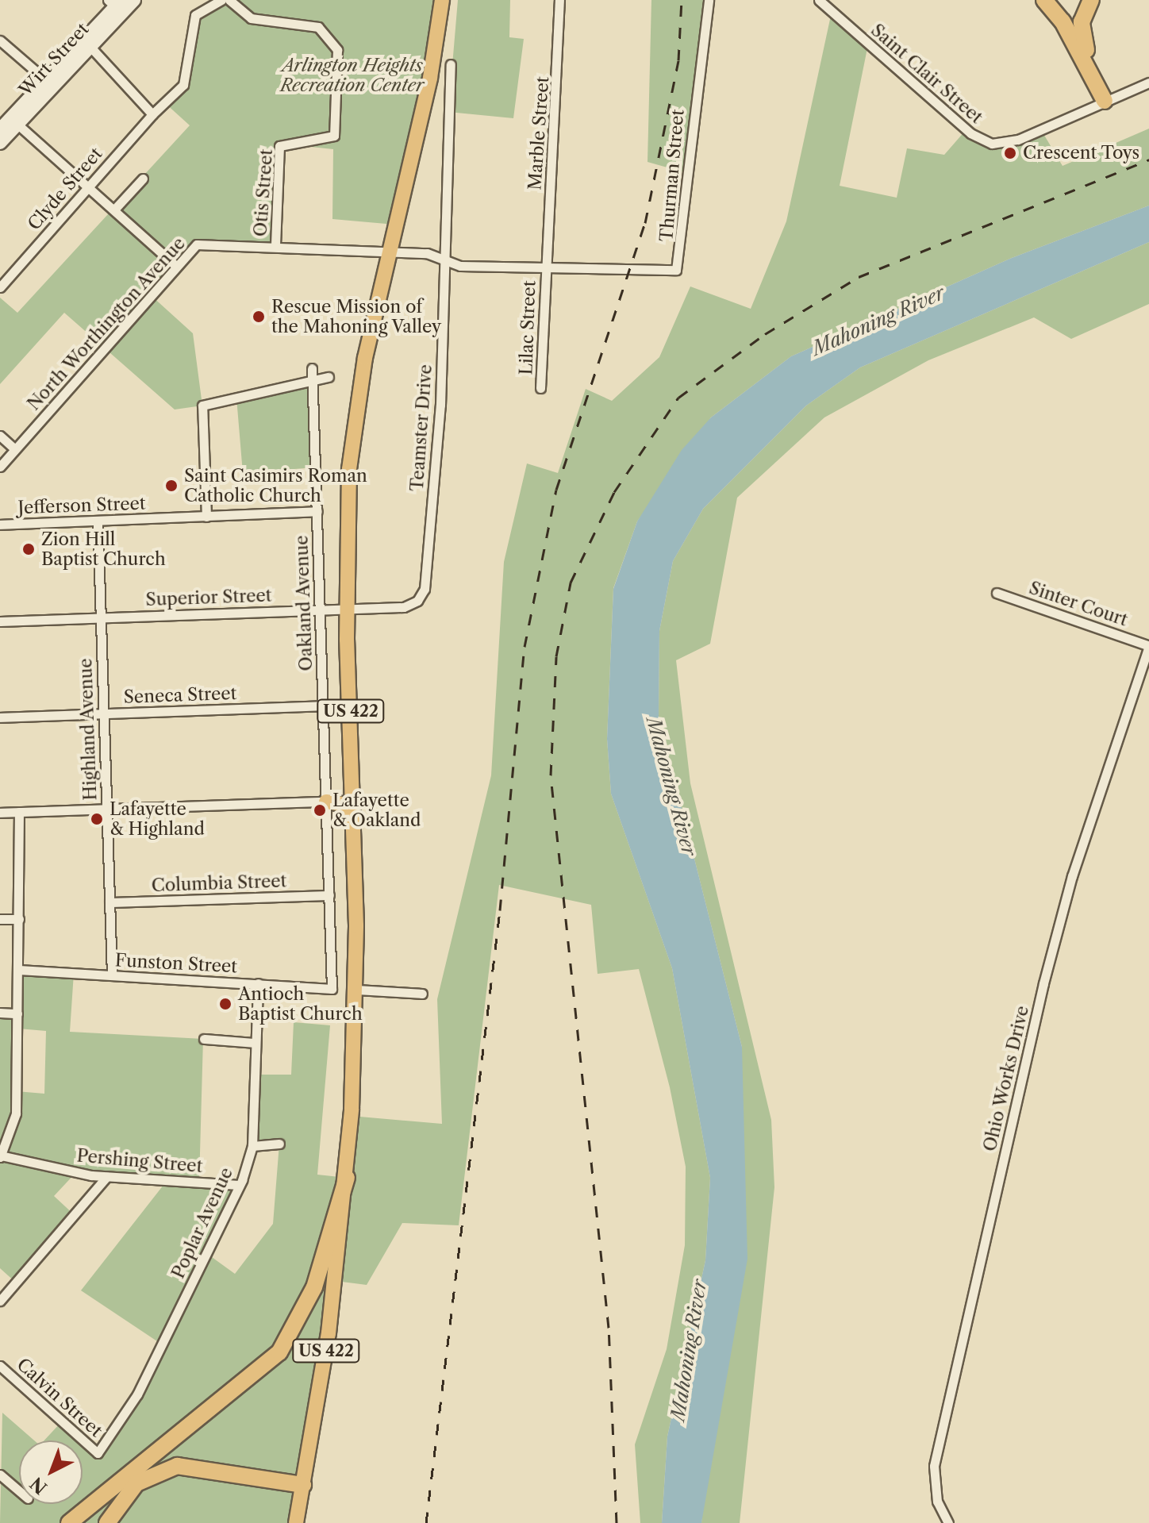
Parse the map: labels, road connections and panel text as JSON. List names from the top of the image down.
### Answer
{
  "streets": {
    "main road": ["Wirt Street", "US 422"],
    "street": [
      "Saint Clair Street",
      "Marble Street",
      "Thurman Street",
      "Clyde Street",
      "Otis Street",
      "North Worthington Avenue",
      "Lilac Street",
      "Teamster Drive",
      "Jefferson Street",
      "Superior Street",
      "Oakland Avenue",
      "Sinter Court",
      "Seneca Street",
      "Highland Avenue",
      "Columbia Street",
      "Funston Street",
      "Ohio Works Drive",
      "Pershing Street",
      "Poplar Avenue",
      "Calvin Street"
    ]
  },
  "crossings": [
    ["Marble Street", "North Worthington Avenue"],
    ["Marble Street", "Lilac Street"],
    ["Thurman Street", "North Worthington Avenue"],
    ["Otis Street", "North Worthington Avenue"],
    ["North Worthington Avenue", "Lilac Street"],
    ["North Worthington Avenue", "Teamster Drive"],
    ["North Worthington Avenue", "US 422"],
    ["Teamster Drive", "Superior Street"],
    ["Jefferson Street", "Oakland Avenue"],
    ["Jefferson Street", "Highland Avenue"],
    ["Superior Street", "Oakland Avenue"],
    ["Superior Street", "US 422"],
    ["Superior Street", "Highland Avenue"],
    ["Oakland Avenue", "Seneca Street"],
    ["Oakland Avenue", "Columbia Street"],
    ["Oakland Avenue", "Funston Street"],
    ["Sinter Court", "Ohio Works Drive"],
    ["Seneca Street", "Highland Avenue"],
    ["Highland Avenue", "Columbia Street"],
    ["Highland Avenue", "Funston Street"],
    ["Funston Street", "Poplar Avenue"],
    ["Pershing Street", "Poplar Avenue"],
    ["Poplar Avenue", "Calvin Street"]
  ],
  "water": ["Mahoning River"],
  "parks": ["Arlington Heights Recreation Center"],
  "places": [
    "Crescent Toys",
    "Rescue Mission of the Mahoning Valley",
    "Saint Casimirs Roman Catholic Church",
    "Zion Hill Baptist Church",
    "Lafayette & Oakland",
    "Lafayette & Highland",
    "Antioch Baptist Church"
  ],
  "north": "bottom left"
}
